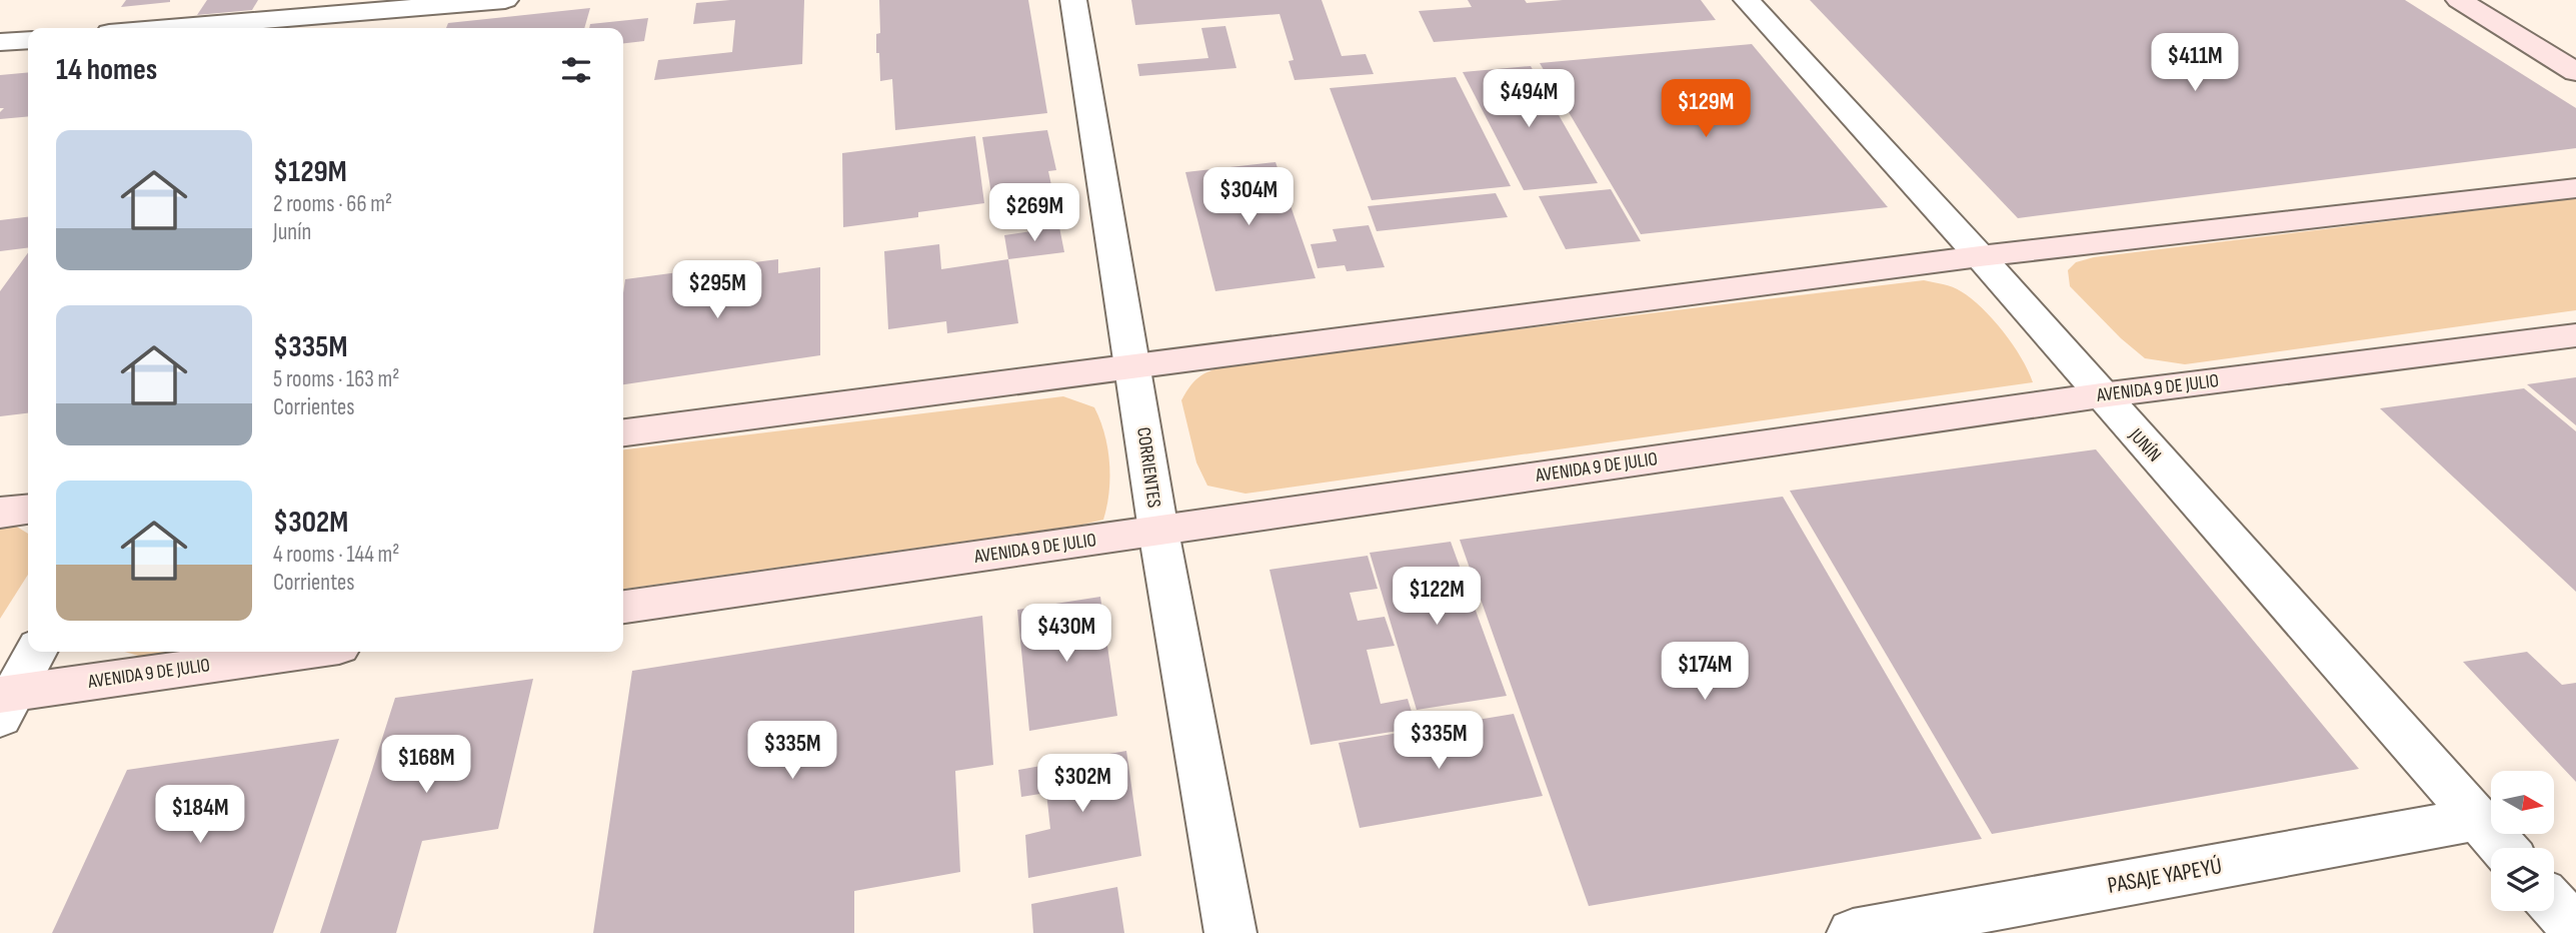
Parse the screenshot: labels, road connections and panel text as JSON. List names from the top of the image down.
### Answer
{
  "streets": {
    "main road": ["AVENIDA 9 DE JULIO"],
    "street": ["JUNÍN", "CORRIENTES", "PASAJE YAPEYÚ"]
  },
  "crossings": [
    ["AVENIDA 9 DE JULIO", "JUNÍN"],
    ["AVENIDA 9 DE JULIO", "CORRIENTES"],
    ["JUNÍN", "PASAJE YAPEYÚ"]
  ],
  "north": "right",
  "page": {
    "heading": "14 homes",
    "price": [
      "$411M",
      "$494M",
      "$129M",
      "$304M",
      "$269M",
      "$295M",
      "$122M",
      "$430M",
      "$174M",
      "$335M",
      "$335M",
      "$168M",
      "$302M",
      "$184M"
    ],
    "list": [
      {
        "name": "$129M",
        "note": "2 rooms · 66 m² · Junín"
      },
      {
        "name": "$335M",
        "note": "5 rooms · 163 m² · Corrientes"
      },
      {
        "name": "$302M",
        "note": "4 rooms · 144 m² · Corrientes"
      }
    ]
  }
}
